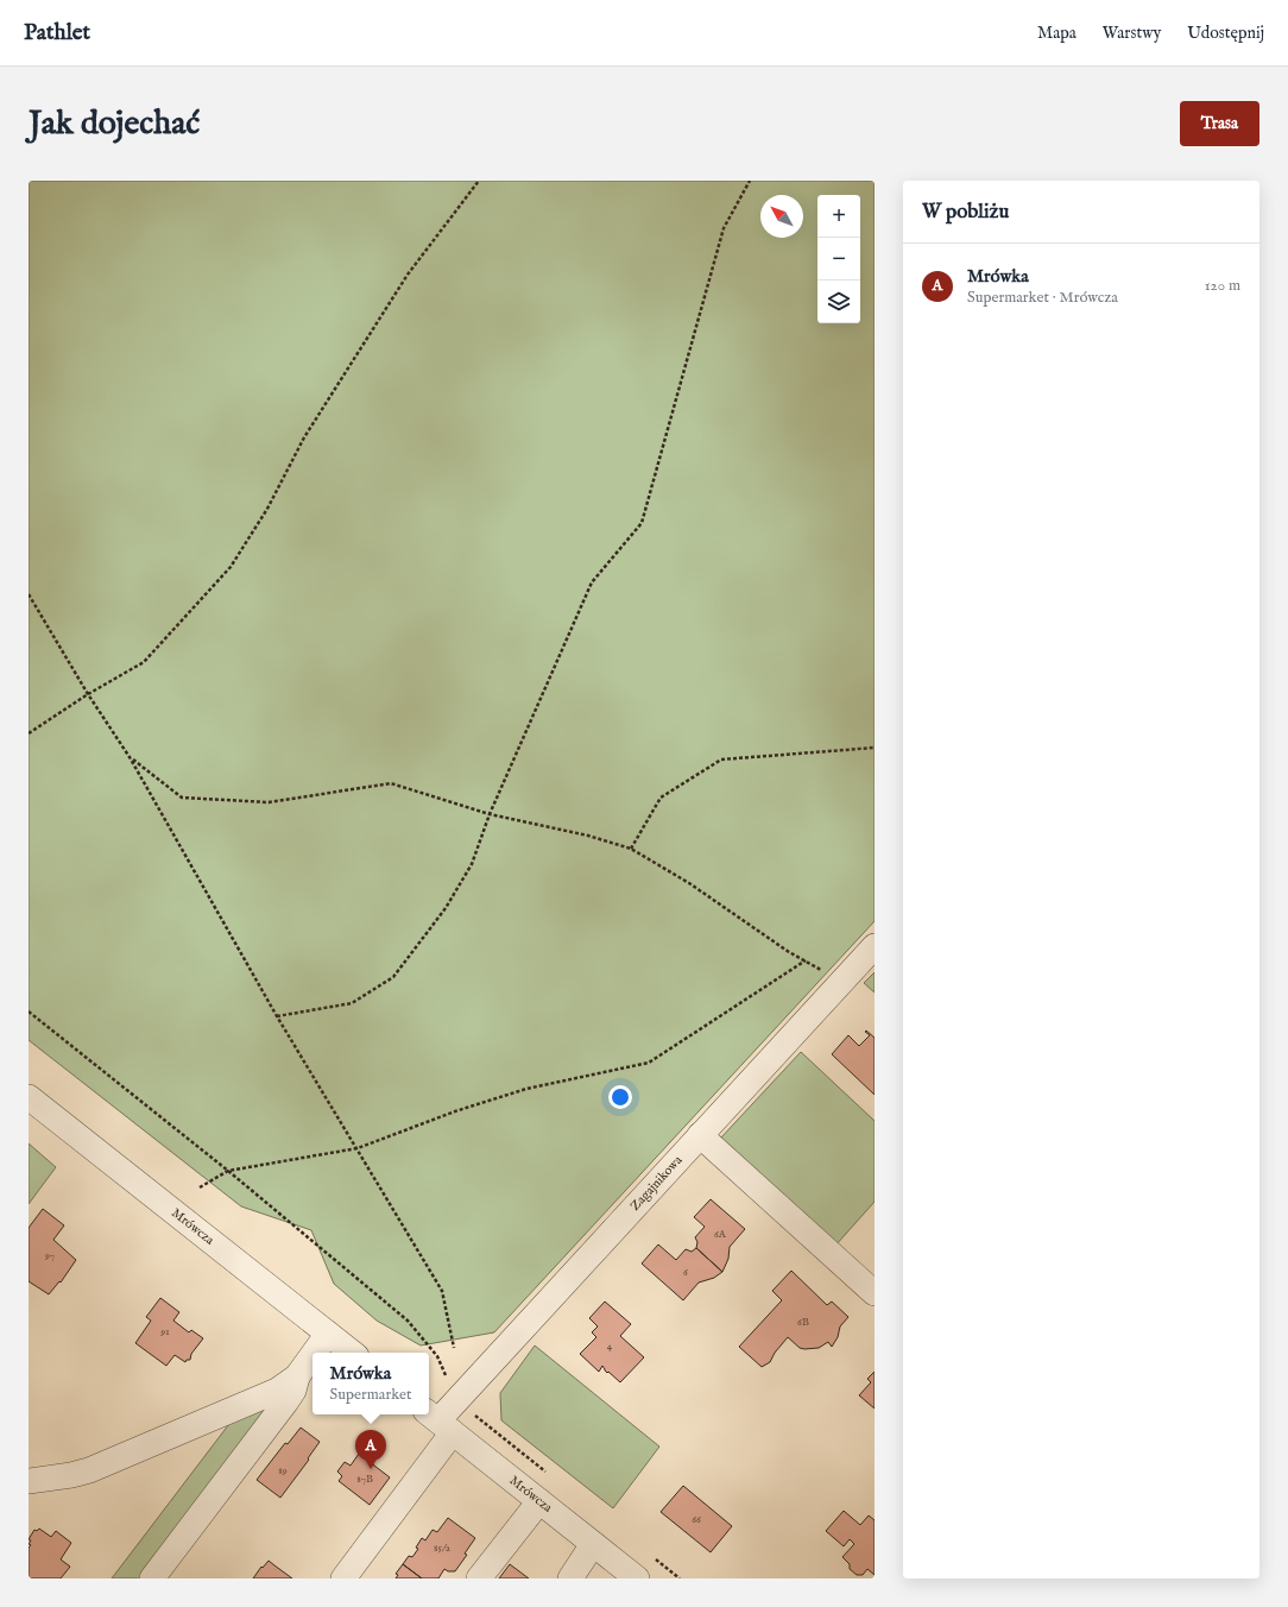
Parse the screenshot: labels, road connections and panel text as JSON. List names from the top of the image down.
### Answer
{
  "streets": {
    "street": ["Zagajnikowa", "Mrówcza"]
  },
  "crossings": [
    ["Zagajnikowa", "Mrówcza"]
  ],
  "house_numbers": [
    "6A",
    "97",
    "6",
    "6B",
    "91",
    "4",
    "89",
    "87B",
    "66",
    "85/2"
  ],
  "north": "top left",
  "page": {
    "header": "Pathlet",
    "nav": ["Mapa", "Warstwy", "Udostępnij"],
    "buttons": "Trasa",
    "title": "Jak dojechać",
    "heading": "W pobliżu",
    "map_buttons": ["+", "−"],
    "list": [
      {
        "mark": "A",
        "name": "Mrówka",
        "note": "Supermarket · Mrówcza",
        "value": "120 m"
      }
    ],
    "popup": ["Mrówka", "Supermarket"],
    "pins": "A"
  }
}
